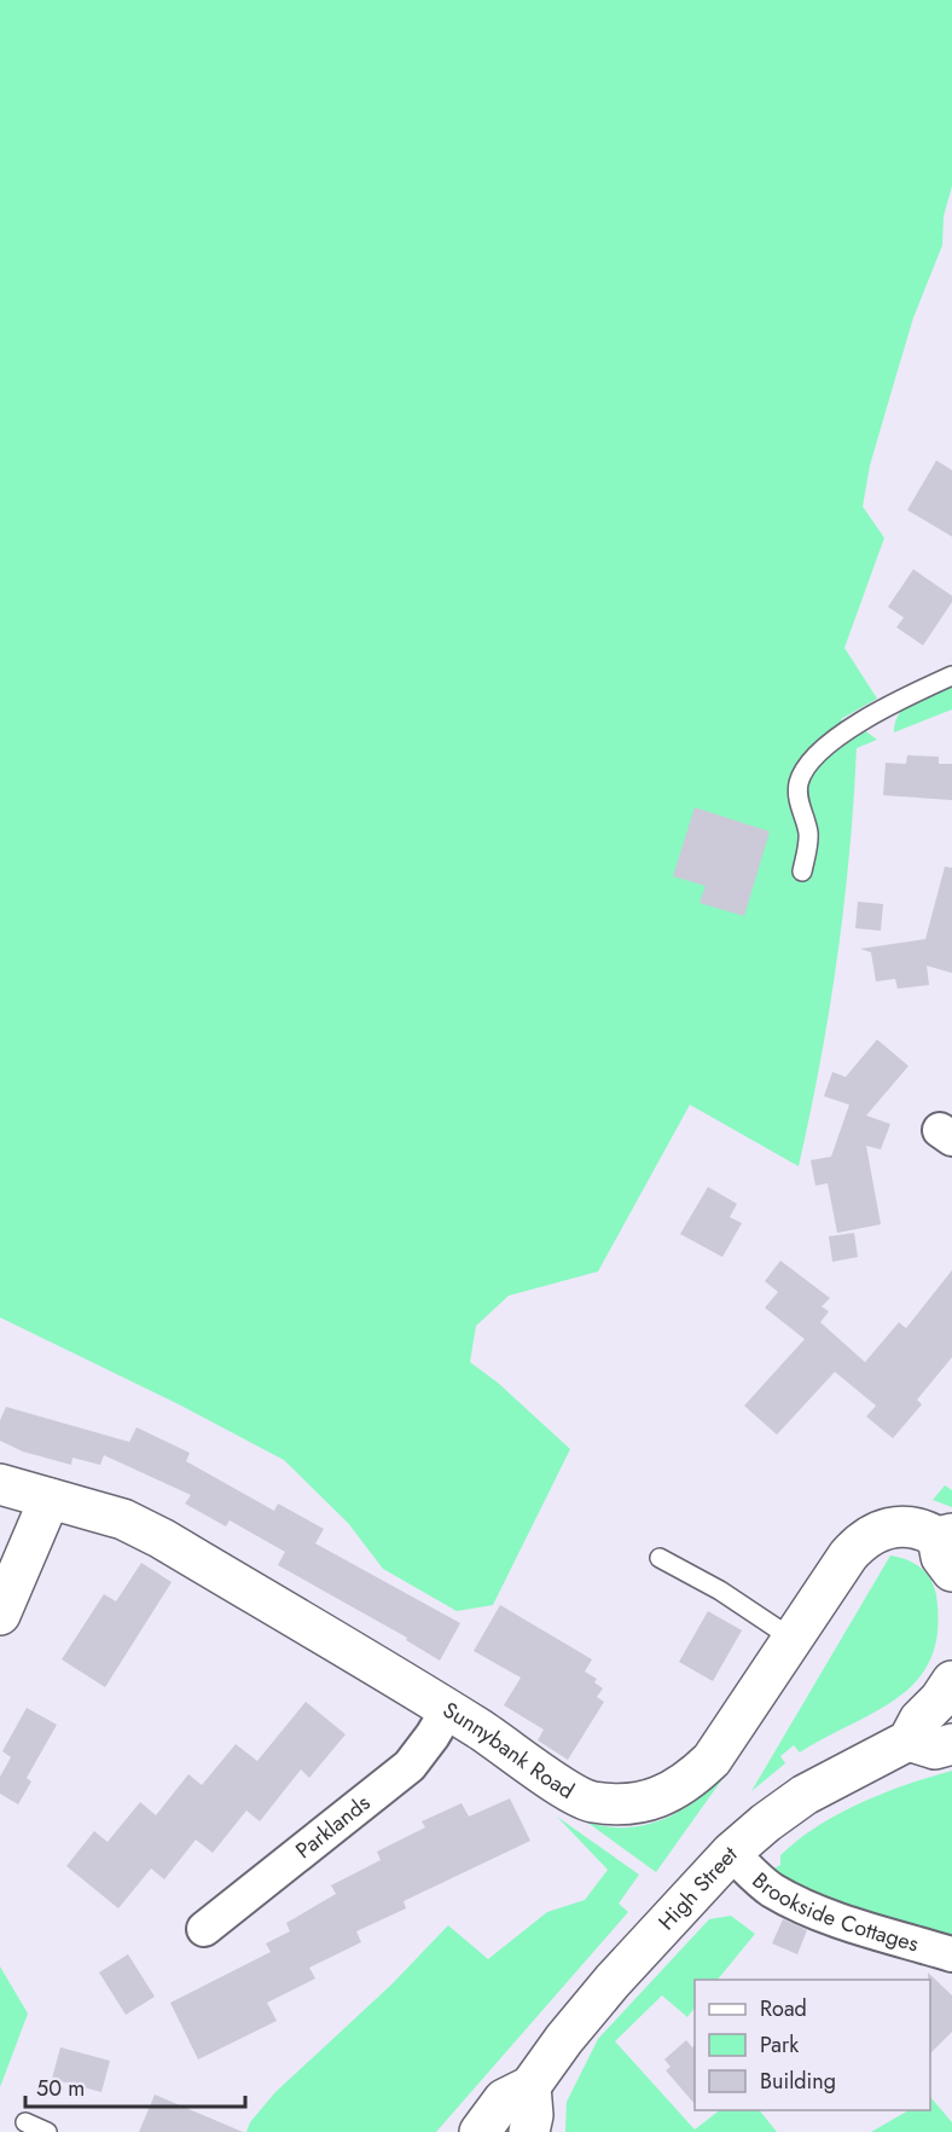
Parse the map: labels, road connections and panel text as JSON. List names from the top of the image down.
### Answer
{
  "streets": {
    "street": [
      "Sunnybank Road",
      "Parklands",
      "High Street",
      "Brookside Cottages"
    ]
  },
  "crossings": [
    ["Sunnybank Road", "Parklands"],
    ["High Street", "Brookside Cottages"]
  ],
  "legend": ["Road", "Park", "Building"],
  "scale_bar": "50 m"
}
